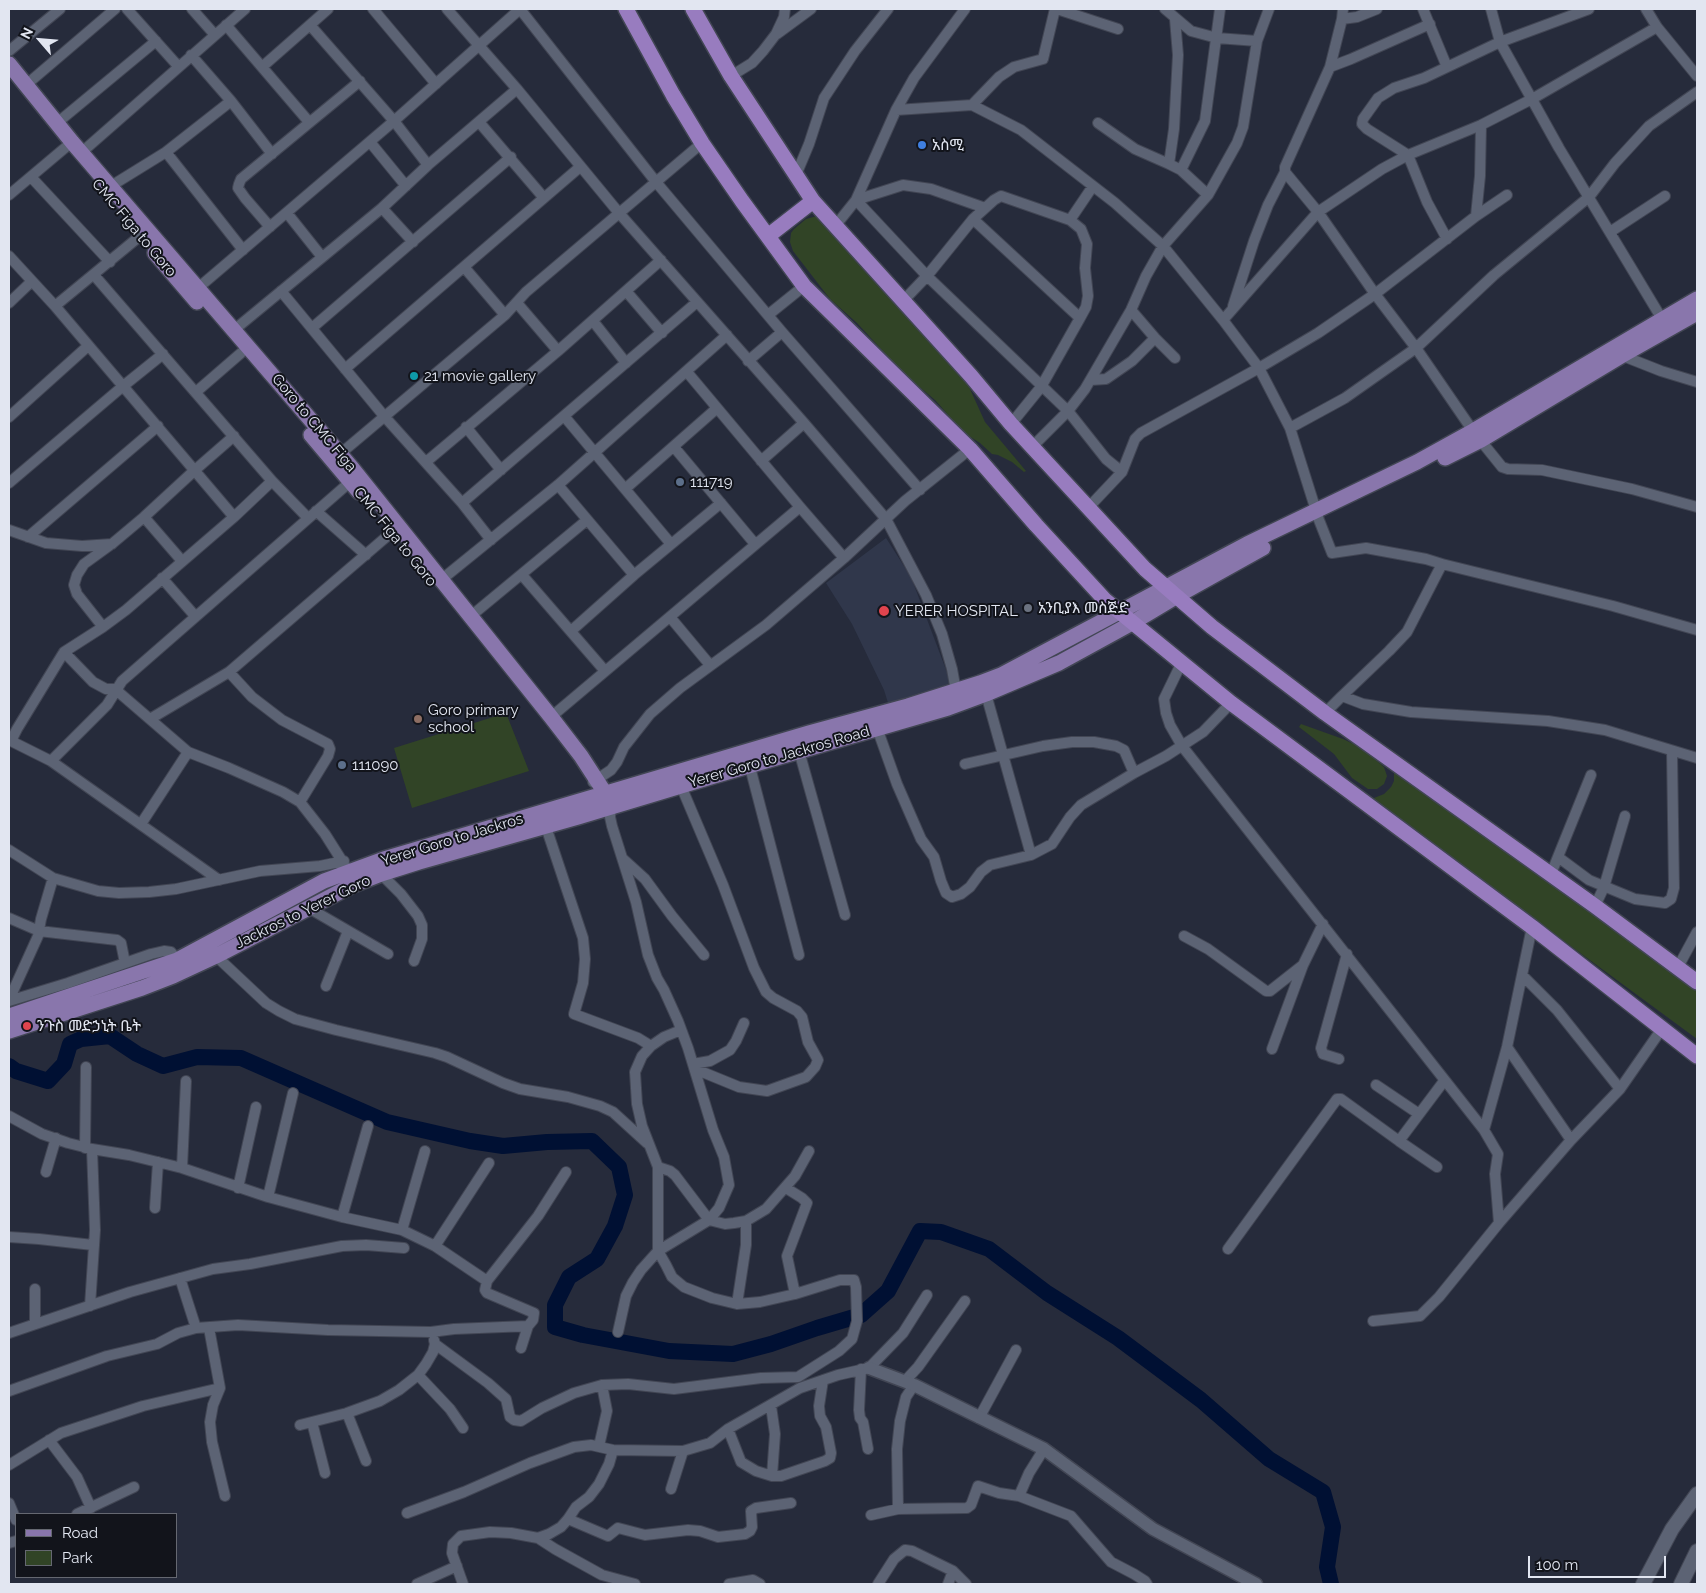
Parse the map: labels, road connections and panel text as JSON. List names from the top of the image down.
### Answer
{
  "streets": {
    "main road": [
      "CMC Figa to Goro",
      "Goro to CMC Figa",
      "Yerer Goro to Jackros Road",
      "Yerer Goro to Jackros",
      "Jackros to Yerer Goro"
    ]
  },
  "crossings": [
    ["CMC Figa to Goro", "Goro to CMC Figa"],
    ["CMC Figa to Goro", "Yerer Goro to Jackros Road"],
    ["CMC Figa to Goro", "Yerer Goro to Jackros"],
    ["CMC Figa to Goro", "Jackros to Yerer Goro"],
    ["Yerer Goro to Jackros Road", "Yerer Goro to Jackros"],
    ["Yerer Goro to Jackros Road", "Jackros to Yerer Goro"],
    ["Yerer Goro to Jackros", "Jackros to Yerer Goro"]
  ],
  "places": [
    "አስሚ",
    "21 movie gallery",
    "111719",
    "አንቢያእ መስጅድ",
    "YERER HOSPITAL",
    "Goro primary school",
    "111090",
    "ንጉስ መድኃኒት ቤት"
  ],
  "legend": ["Road", "Park"],
  "scale_bar": "100 m",
  "north": "top left"
}
